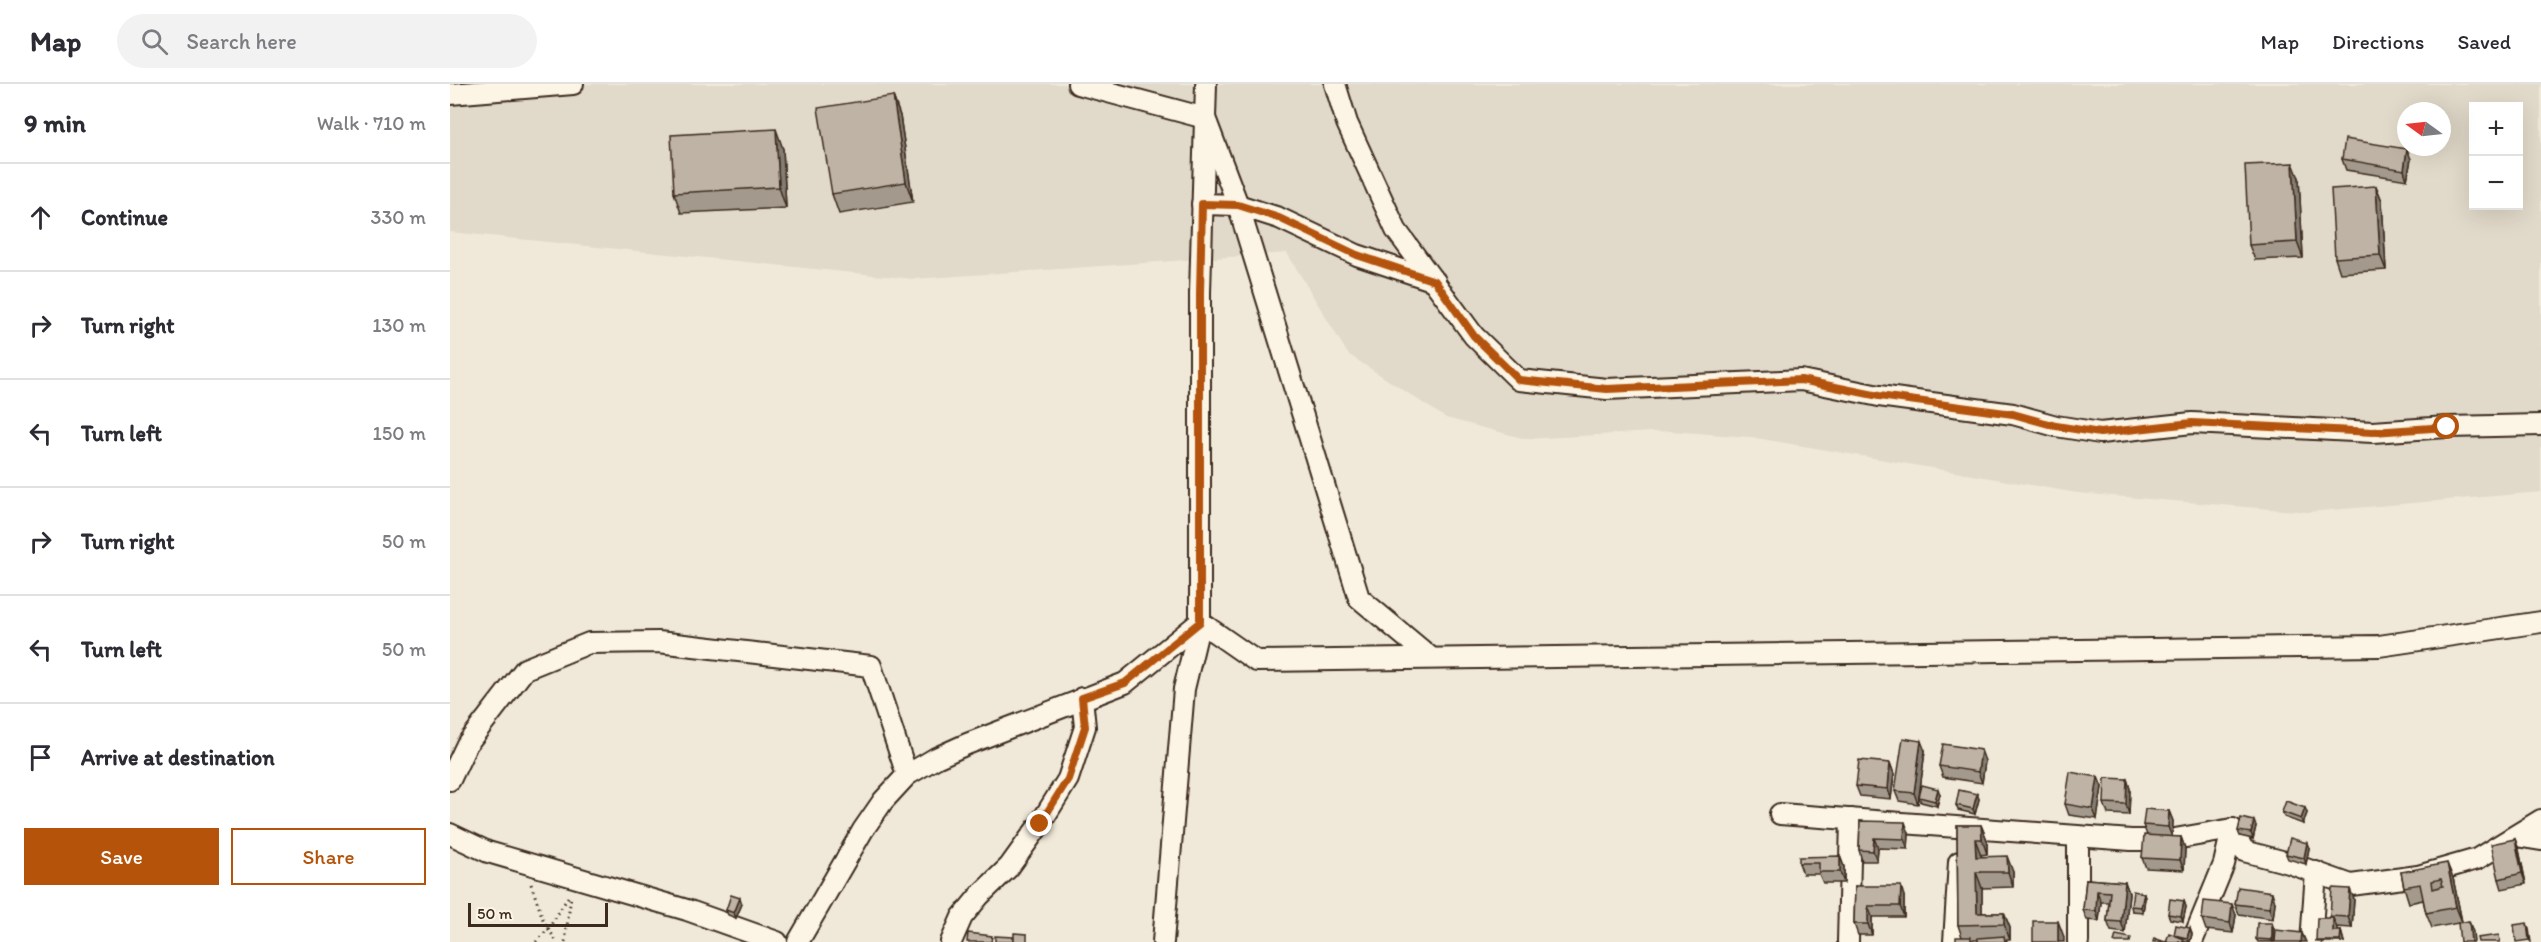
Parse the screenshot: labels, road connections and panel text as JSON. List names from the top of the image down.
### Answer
{
  "scale_bar": "50 m",
  "north": "left",
  "page": {
    "header": "Map",
    "search": "Search here",
    "nav": ["Map", "Directions", "Saved"],
    "heading": ["9 min", "Walk · 710 m"],
    "map_buttons": ["+", "−"],
    "list": [
      ["Continue", "330 m"],
      ["Turn right", "130 m"],
      ["Turn left", "150 m"],
      ["Turn right", "50 m"],
      ["Turn left", "50 m"],
      "Arrive at destination"
    ],
    "buttons": ["Save", "Share"],
    "scale": "50 m"
  }
}
